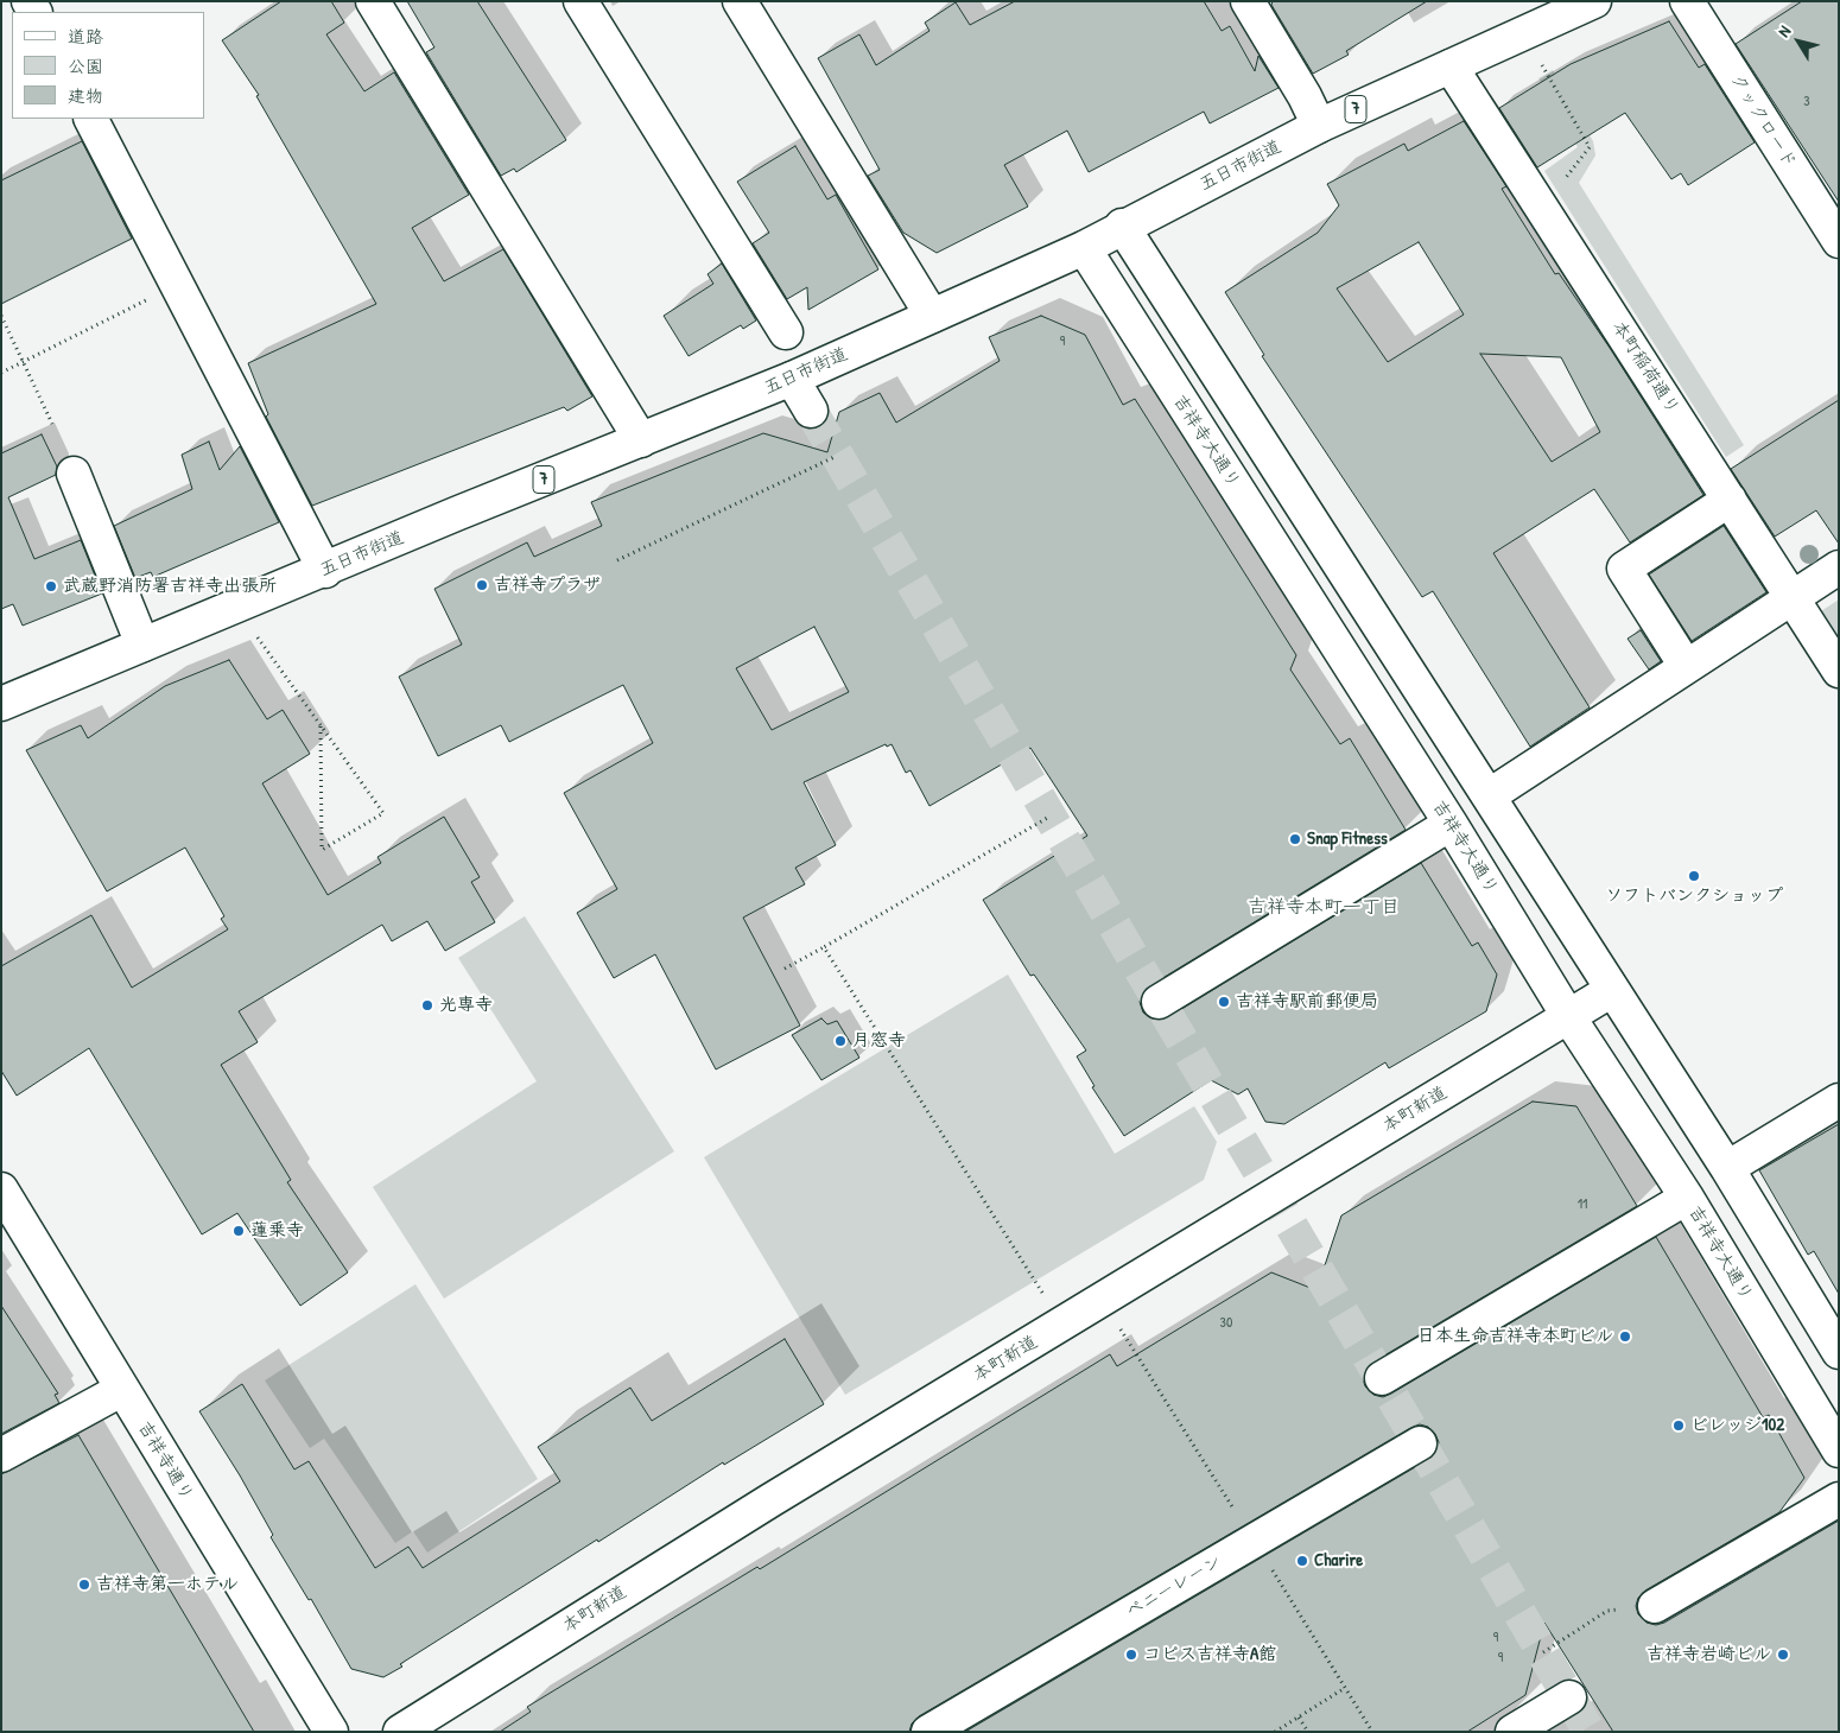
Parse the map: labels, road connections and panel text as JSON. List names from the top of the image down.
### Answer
{
  "streets": {
    "street": [
      "7",
      "クックロード",
      "五日市街道",
      "本町稲荷通り",
      "吉祥寺大通り",
      "本町新道",
      "吉祥寺通り",
      "ペニーレーン"
    ]
  },
  "crossings": [
    ["五日市街道", "本町稲荷通り"],
    ["五日市街道", "吉祥寺大通り"],
    ["吉祥寺大通り", "本町新道"]
  ],
  "districts": ["吉祥寺本町一丁目"],
  "places": [
    "吉祥寺プラザ",
    "武蔵野消防署吉祥寺出張所",
    "Snap Fitness",
    "ソフトバンクショップ",
    "吉祥寺駅前郵便局",
    "光専寺",
    "月窓寺",
    "蓮乗寺",
    "日本生命吉祥寺本町ビル",
    "ビレッジ102",
    "Charire",
    "吉祥寺第一ホテル",
    "コピス吉祥寺A館",
    "吉祥寺岩崎ビル"
  ],
  "house_numbers": [
    "3",
    "9",
    "11",
    "30",
    "9",
    "9"
  ],
  "legend": ["道路", "公園", "建物"],
  "north": "top left"
}
